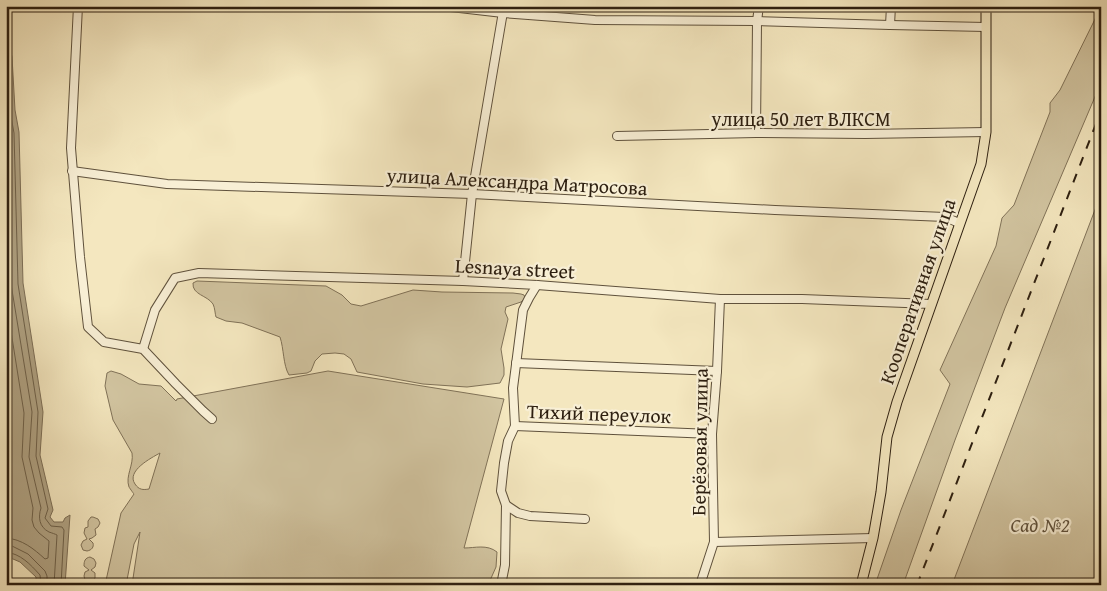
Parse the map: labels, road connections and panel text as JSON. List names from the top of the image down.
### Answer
{
  "streets": {
    "main road": ["Кооперативная улица"],
    "street": [
      "улица 50 лет ВЛКСМ",
      "улица Александра Матросова",
      "Lesnaya street",
      "Тихий переулок",
      "Берёзовая улица"
    ]
  },
  "crossings": [
    ["улица 50 лет ВЛКСМ", "Кооперативная улица"],
    ["улица Александра Матросова", "Кооперативная улица"],
    ["Lesnaya street", "Кооперативная улица"],
    ["Lesnaya street", "Берёзовая улица"],
    ["Тихий переулок", "Берёзовая улица"]
  ],
  "parks": ["Сад №2"]
}
